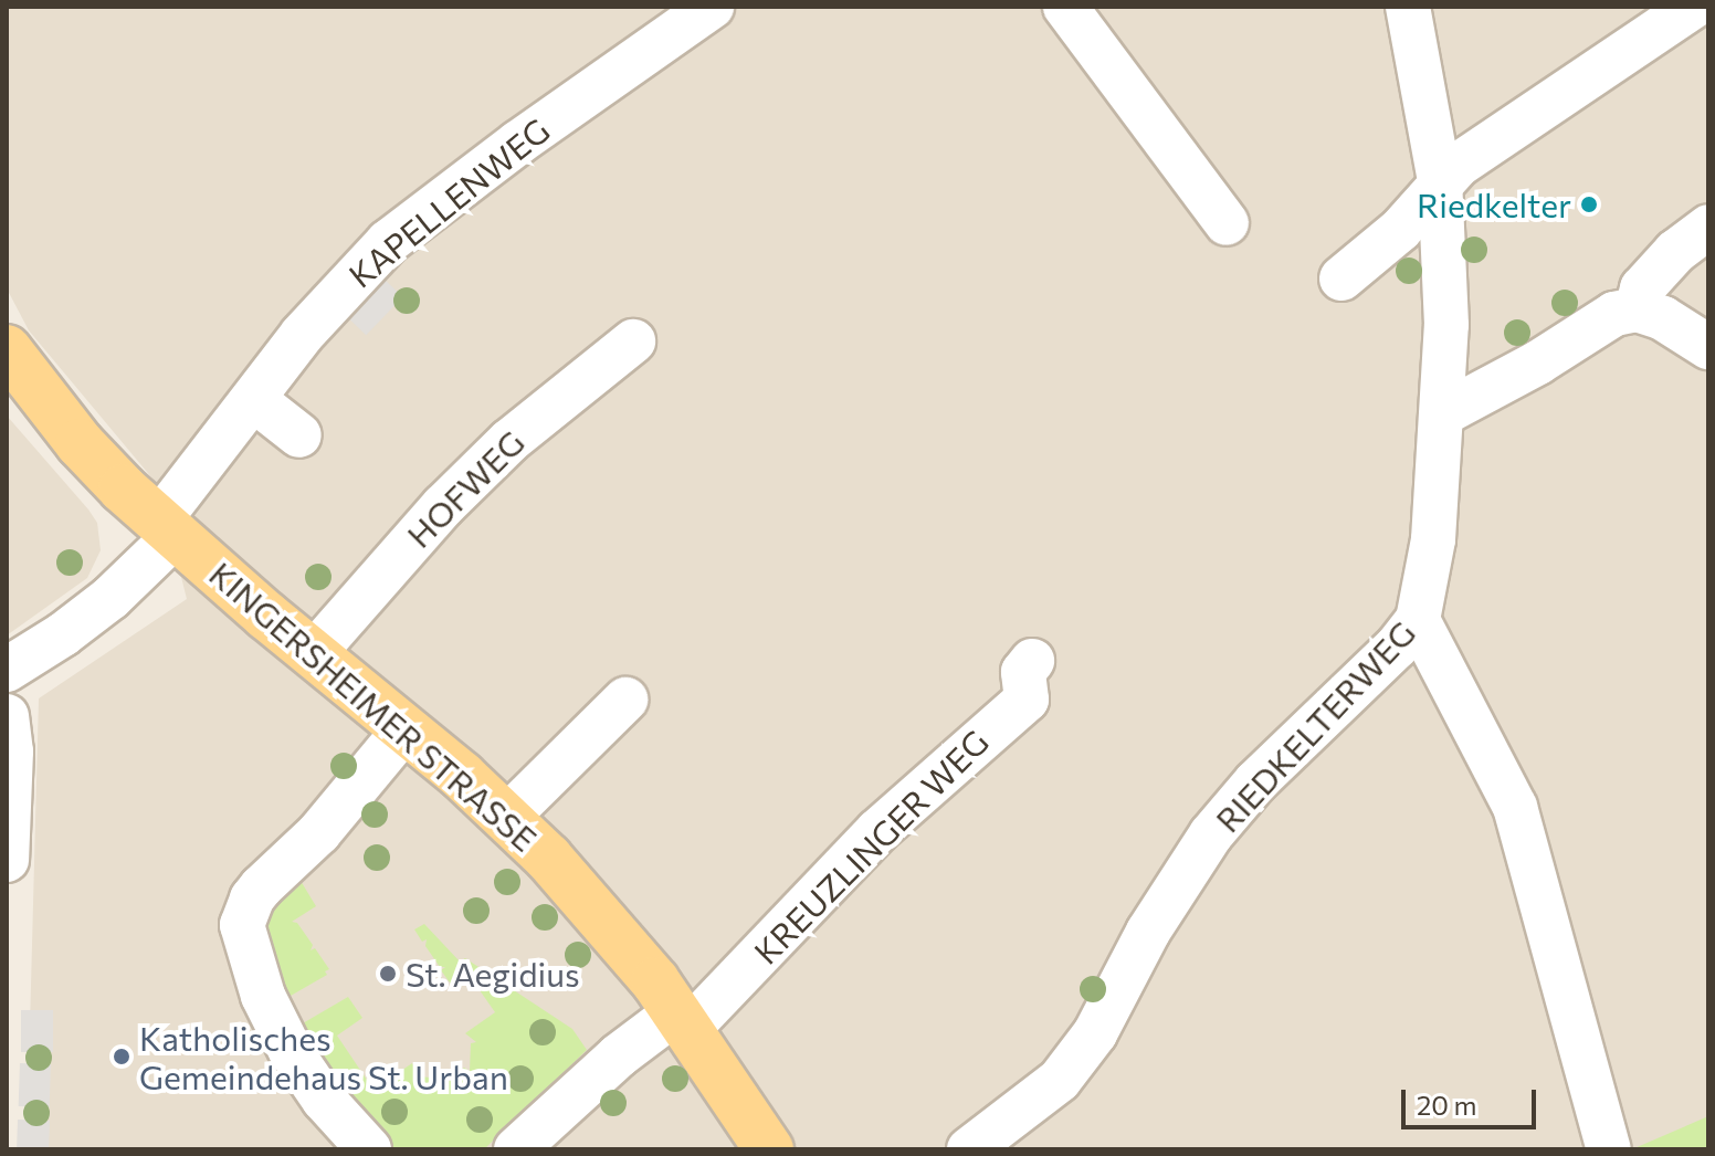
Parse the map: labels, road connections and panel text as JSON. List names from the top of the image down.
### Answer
{
  "streets": {
    "main road": ["KINGERSHEIMER STRASSE"],
    "street": [
      "KAPELLENWEG",
      "HOFWEG",
      "RIEDKELTERWEG",
      "KREUZLINGER WEG"
    ]
  },
  "crossings": [
    ["KAPELLENWEG", "KINGERSHEIMER STRASSE"],
    ["HOFWEG", "KINGERSHEIMER STRASSE"],
    ["KINGERSHEIMER STRASSE", "KREUZLINGER WEG"]
  ],
  "places": ["Riedkelter", "St. Aegidius", "Katholisches Gemeindehaus St. Urban"],
  "scale_bar": "20 m"
}
